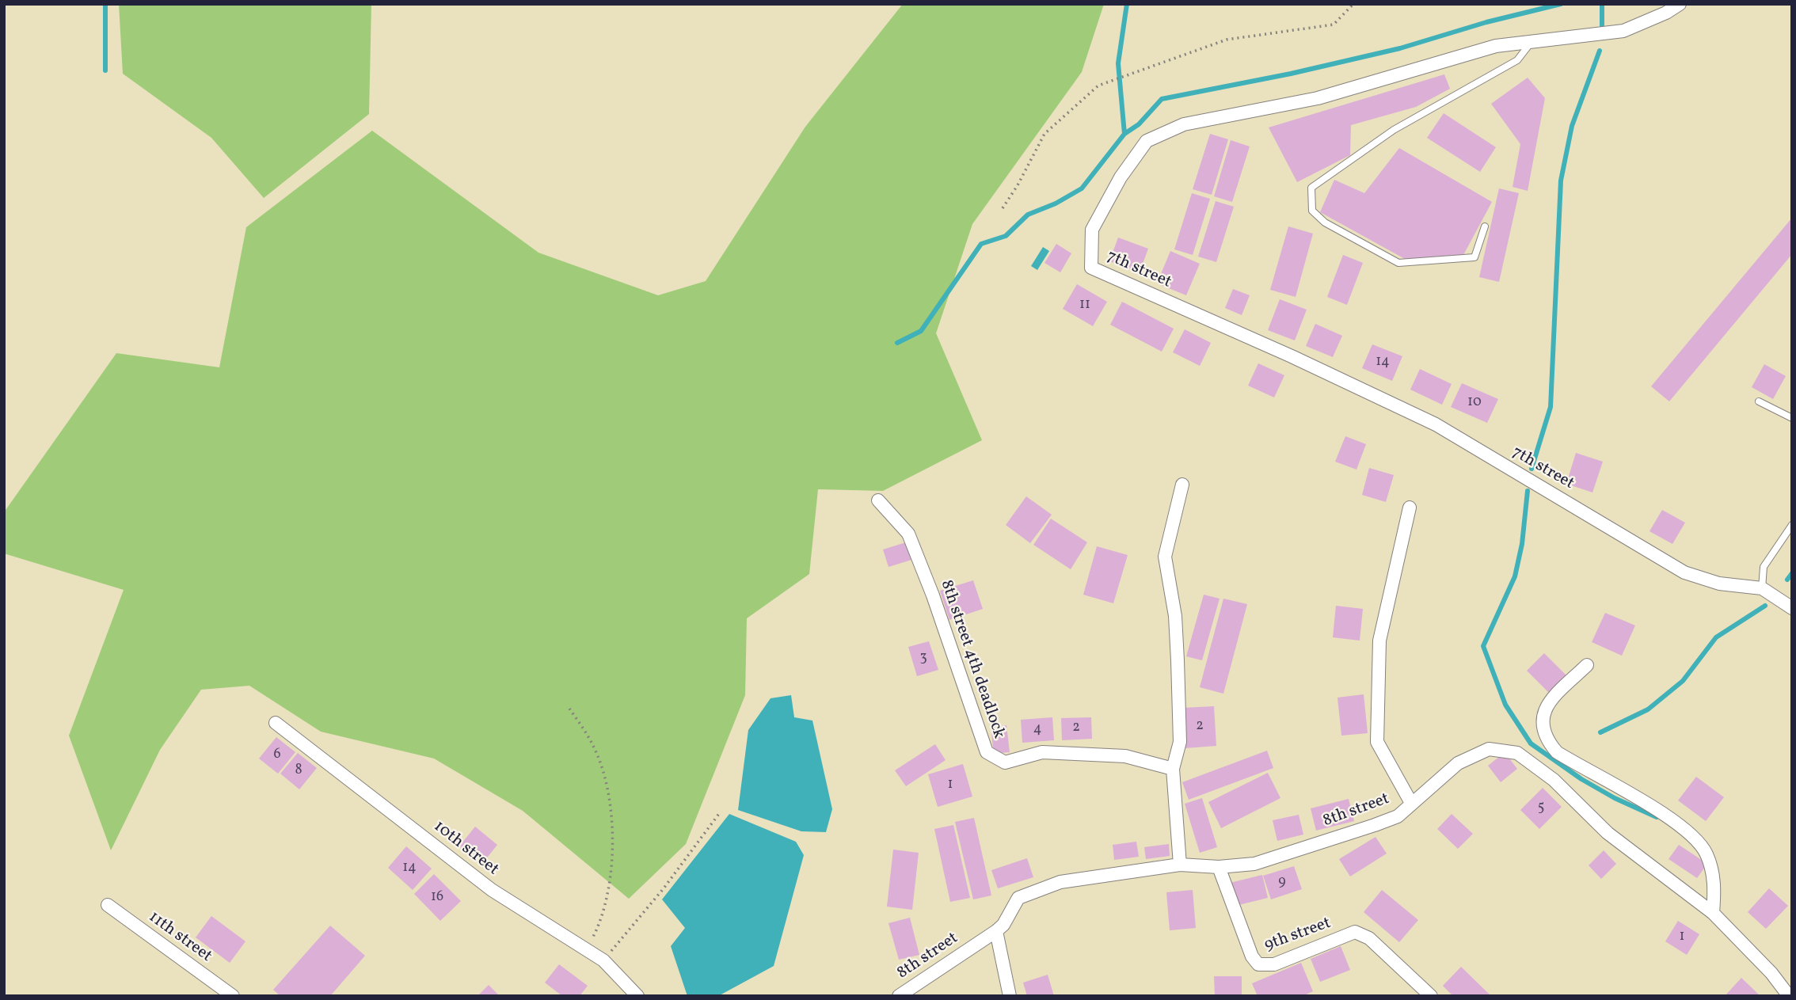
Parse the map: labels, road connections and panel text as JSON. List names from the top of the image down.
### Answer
{
  "streets": {
    "street": [
      "7th street",
      "8th street 4th deadlock",
      "8th street",
      "10th street",
      "9th street",
      "11th street"
    ]
  },
  "crossings": [
    ["8th street", "9th street"]
  ],
  "house_numbers": [
    "11",
    "14",
    "10",
    "3",
    "2",
    "2",
    "4",
    "6",
    "8",
    "1",
    "5",
    "14",
    "9",
    "16",
    "1"
  ]
}
